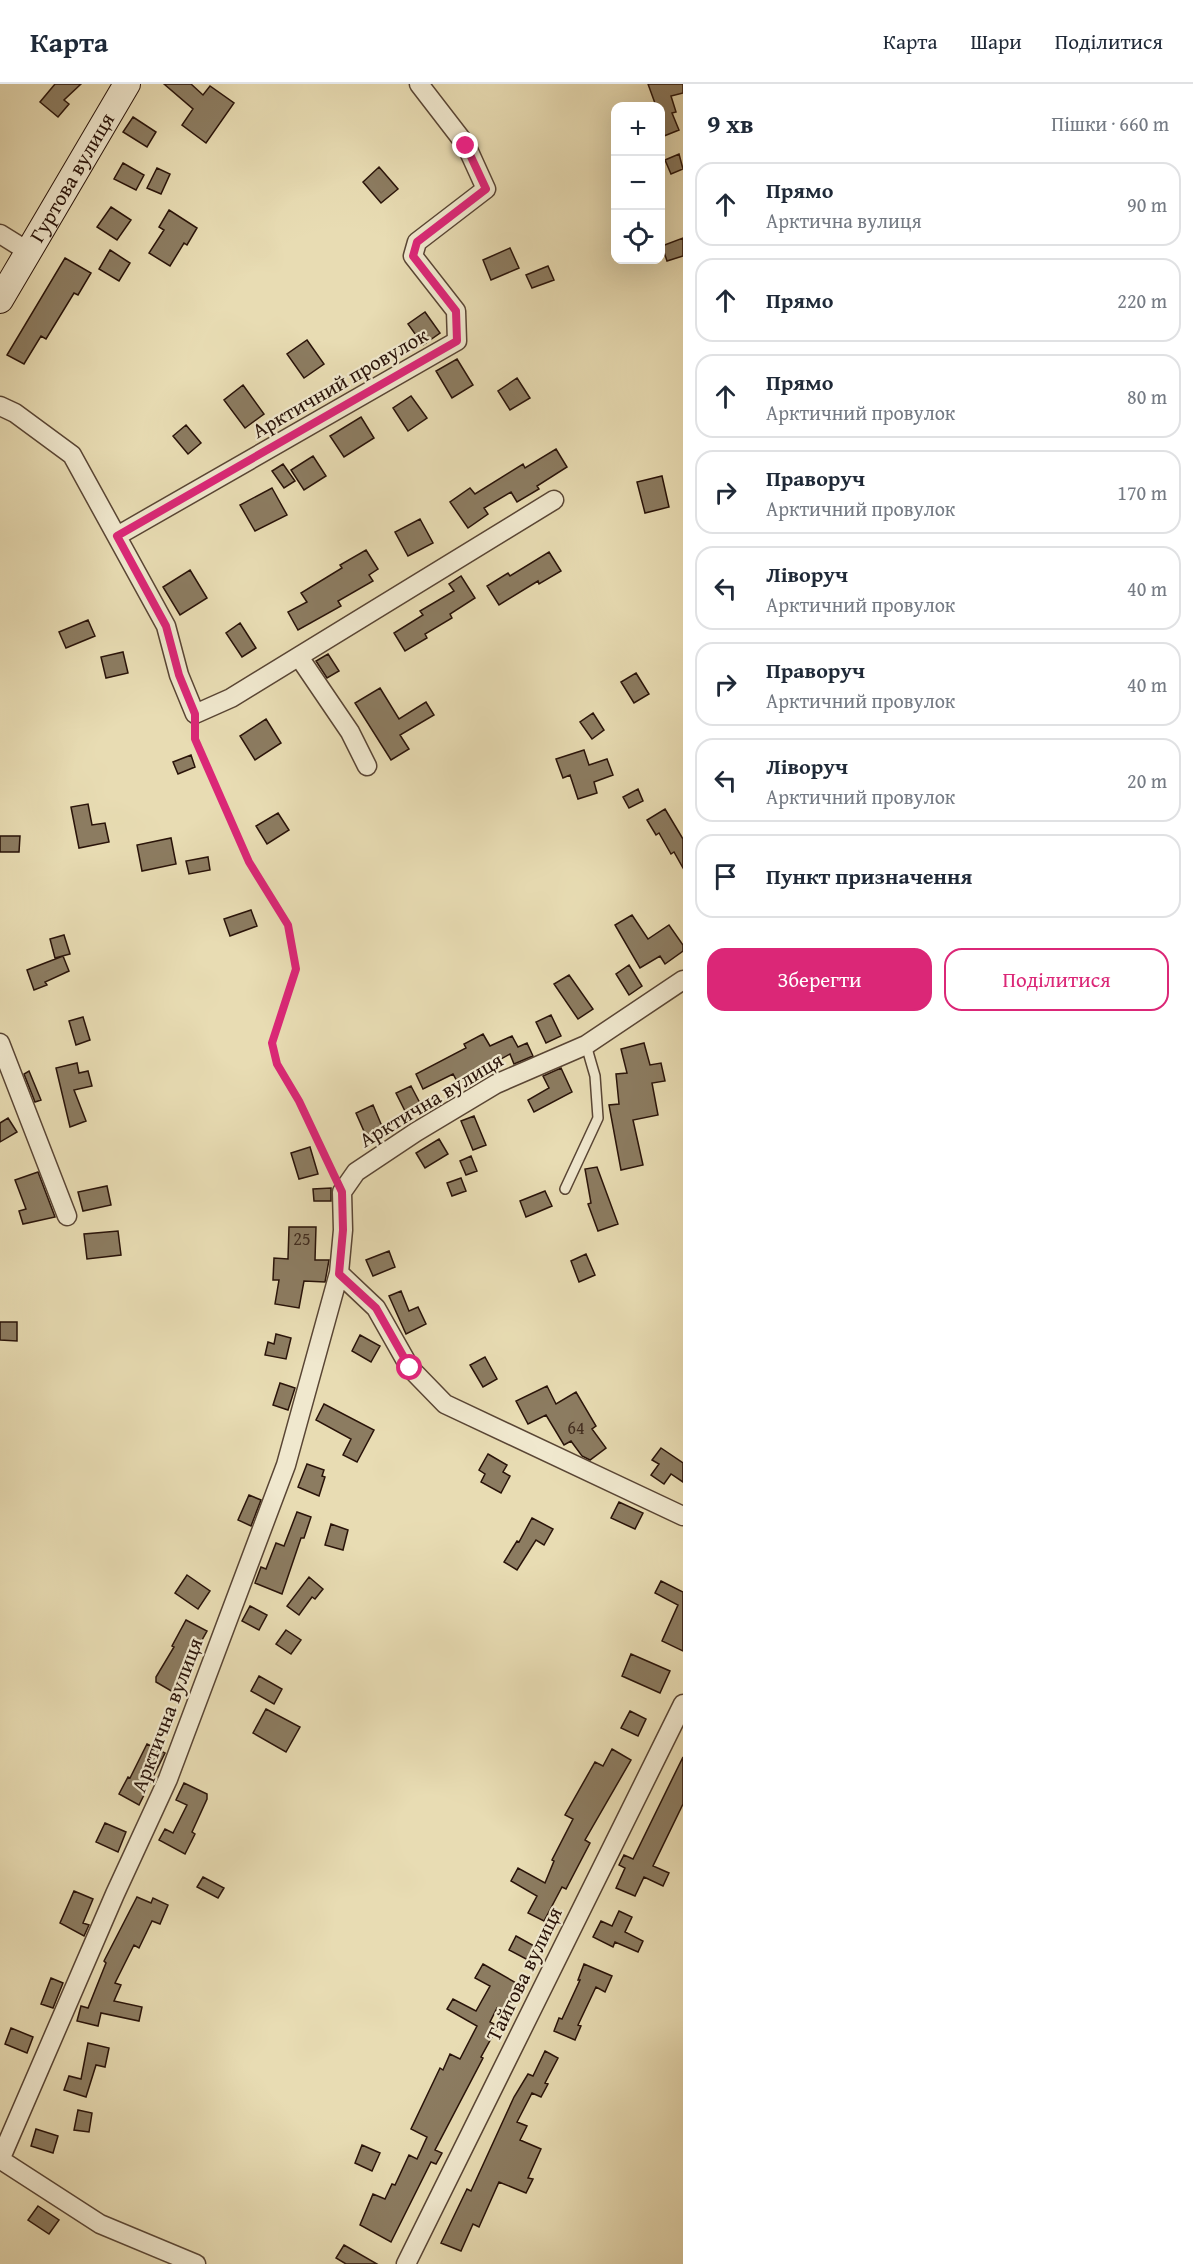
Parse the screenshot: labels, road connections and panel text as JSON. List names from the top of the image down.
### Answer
{
  "streets": {
    "street": [
      "Гуртова вулиця",
      "Арктичний провулок",
      "Арктична вулиця",
      "Тайгова вулиця"
    ]
  },
  "house_numbers": ["25", "64"],
  "page": {
    "header": "Карта",
    "nav": ["Карта", "Шари", "Поділитися"],
    "heading": ["9 хв", "Пішки · 660 m"],
    "map_buttons": ["+", "−"],
    "list": [
      ["Прямо", "Арктична вулиця", "90 m"],
      ["Прямо", "220 m"],
      ["Прямо", "Арктичний провулок", "80 m"],
      ["Праворуч", "Арктичний провулок", "170 m"],
      ["Ліворуч", "Арктичний провулок", "40 m"],
      ["Праворуч", "Арктичний провулок", "40 m"],
      ["Ліворуч", "Арктичний провулок", "20 m"],
      "Пункт призначення"
    ],
    "buttons": ["Зберегти", "Поділитися"]
  }
}
